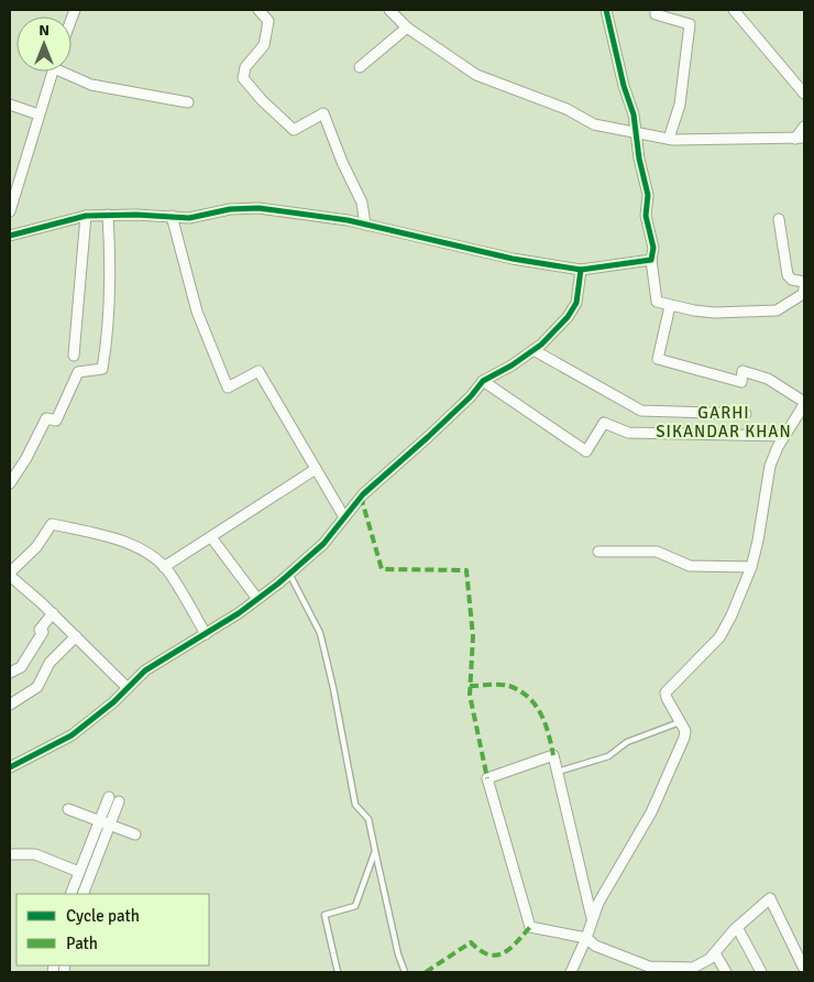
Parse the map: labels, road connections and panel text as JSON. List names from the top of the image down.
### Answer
{
  "districts": ["GARHI SIKANDAR KHAN"],
  "legend": ["Cycle path", "Path"],
  "north": "top"
}
